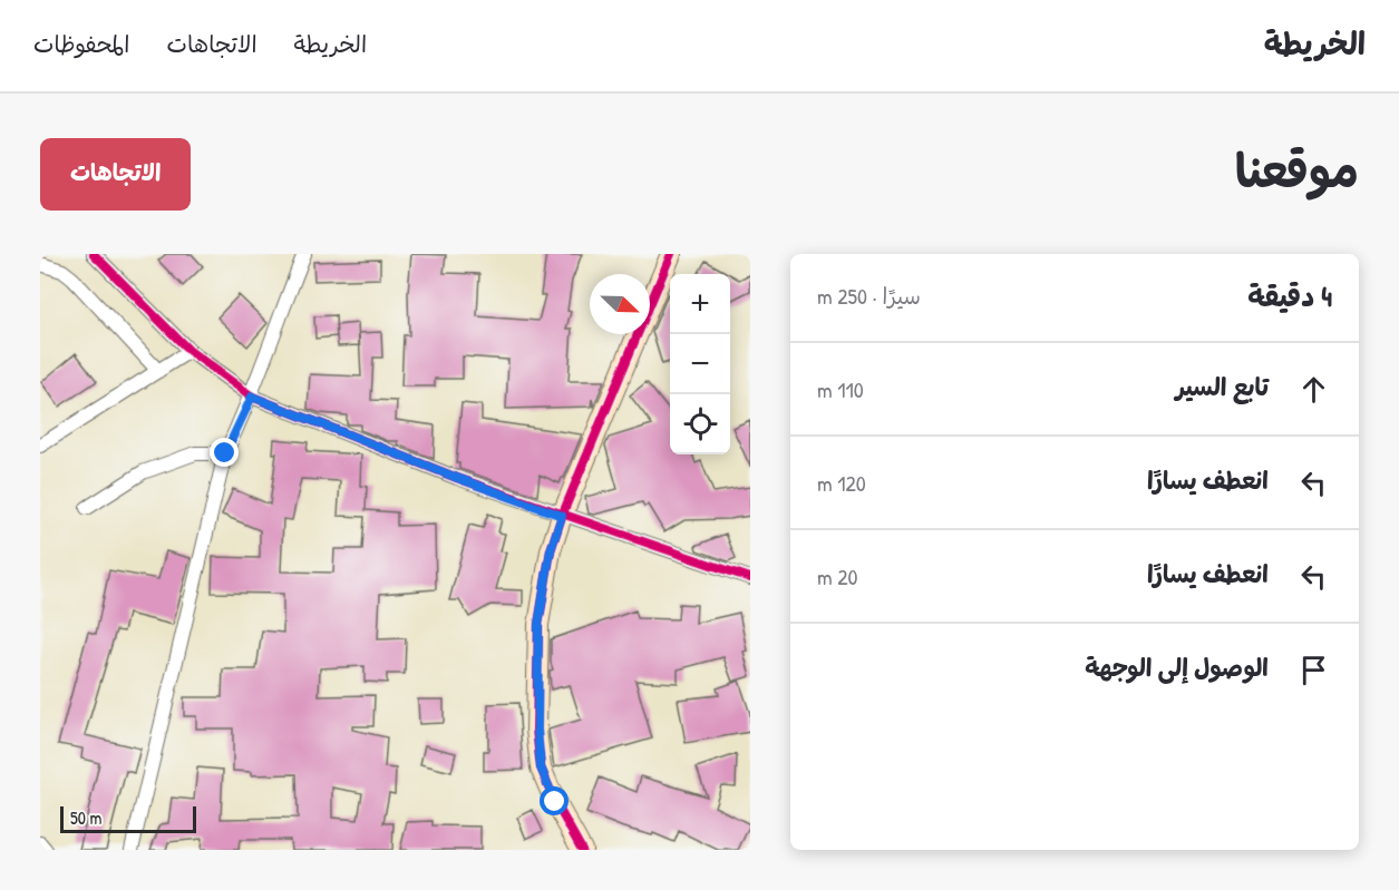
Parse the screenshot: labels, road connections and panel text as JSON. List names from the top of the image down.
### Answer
{
  "scale_bar": "50 m",
  "north": "bottom right",
  "page": {
    "header": "الخريطة",
    "nav": ["الخريطة", "الاتجاهات", "المحفوظات"],
    "title": "موقعنا",
    "buttons": "الاتجاهات",
    "heading": ["4 دقيقة", "سيرًا · 250 m"],
    "map_buttons": ["+", "−"],
    "list": [
      ["تابع السير", "110 m"],
      ["انعطف يسارًا", "120 m"],
      ["انعطف يسارًا", "20 m"],
      "الوصول إلى الوجهة"
    ],
    "scale": "50 m"
  }
}
